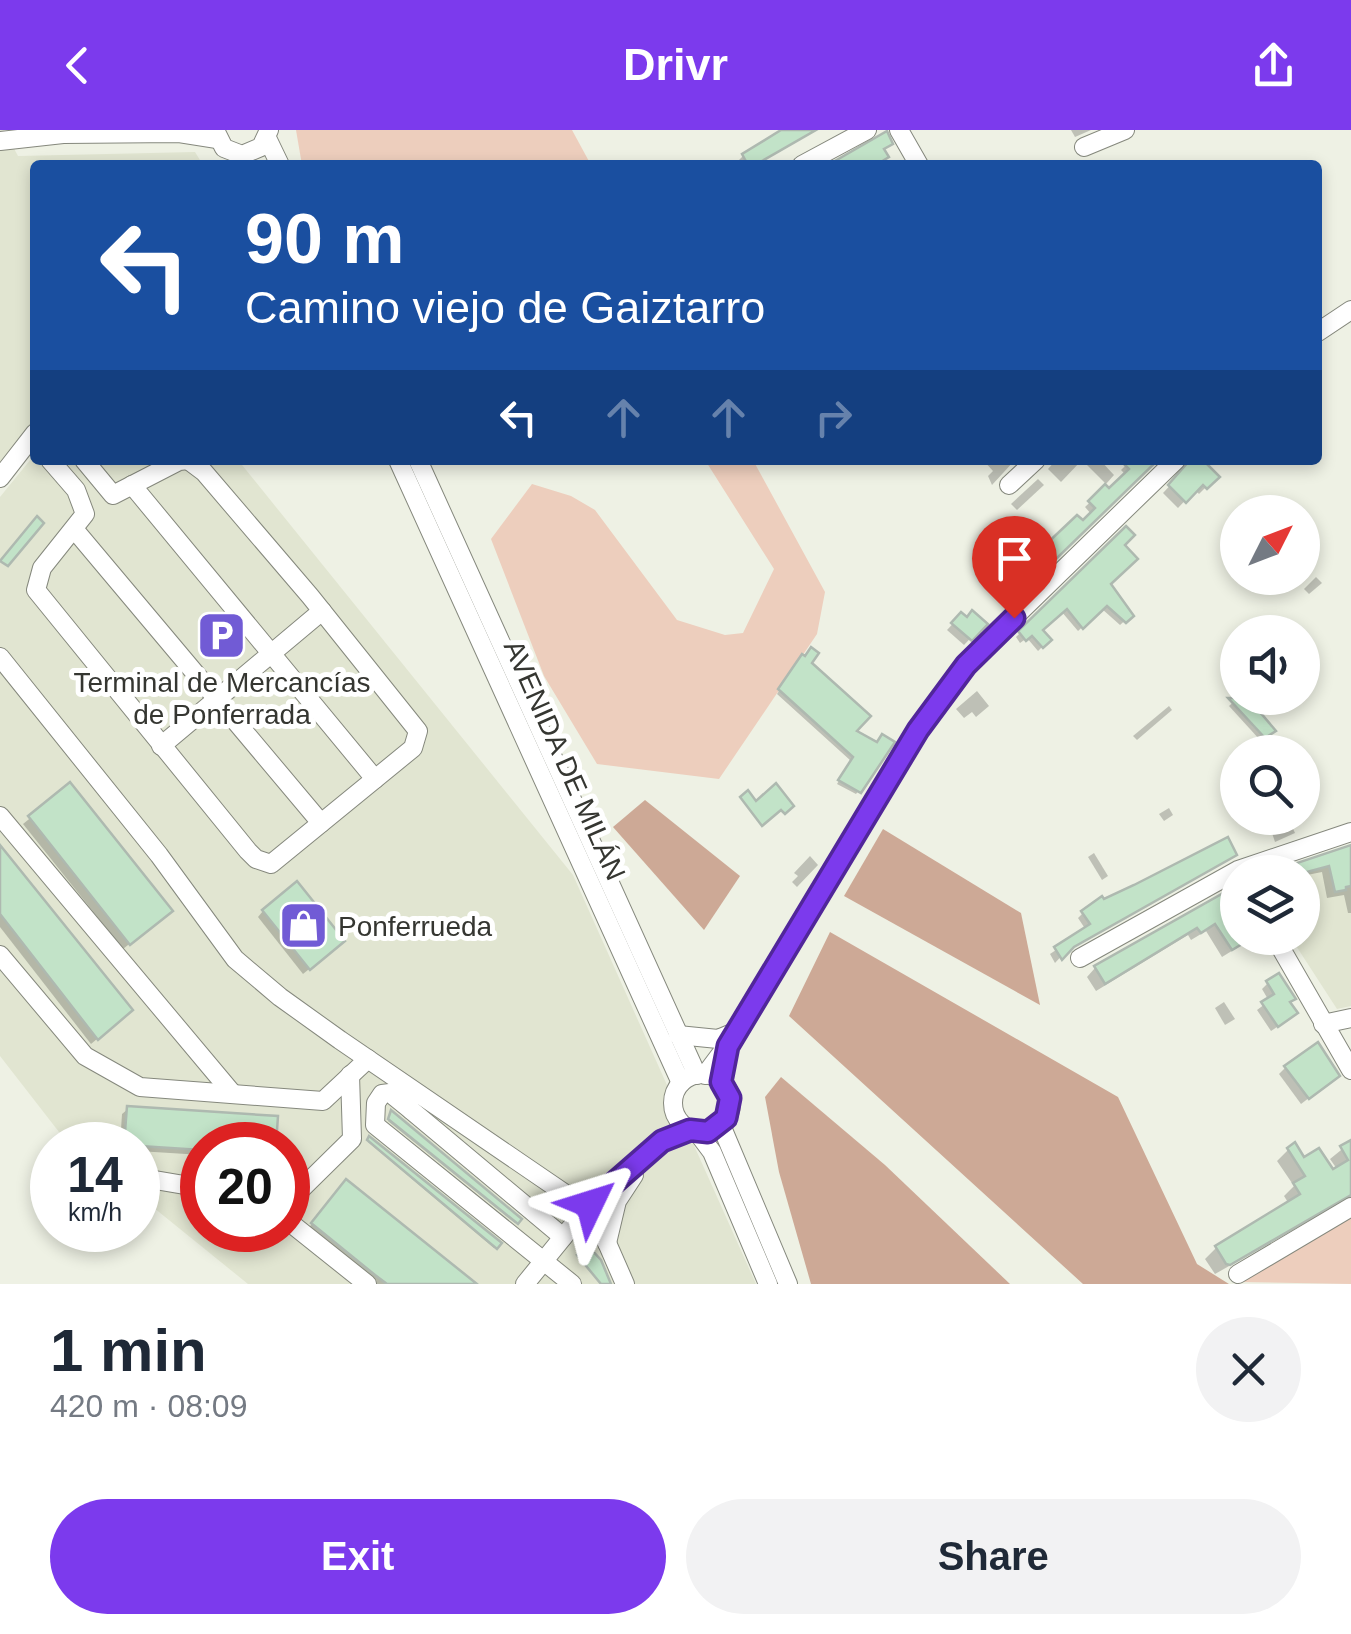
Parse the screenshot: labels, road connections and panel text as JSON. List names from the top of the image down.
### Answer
{
  "streets": {
    "street": ["AVENIDA DE MILÁN"]
  },
  "places": {
    "parking": ["Terminal de Mercancías de Ponferrada"],
    "shop": ["Ponferrueda"]
  },
  "north": "top right",
  "page": {
    "header": "Drivr",
    "turn": ["90 m", "Camino viejo de Gaiztarro"],
    "speed": "14 km/h",
    "limit": "20",
    "heading": ["1 min", "420 m · 08:09"],
    "buttons": ["Exit", "Share"]
  }
}
